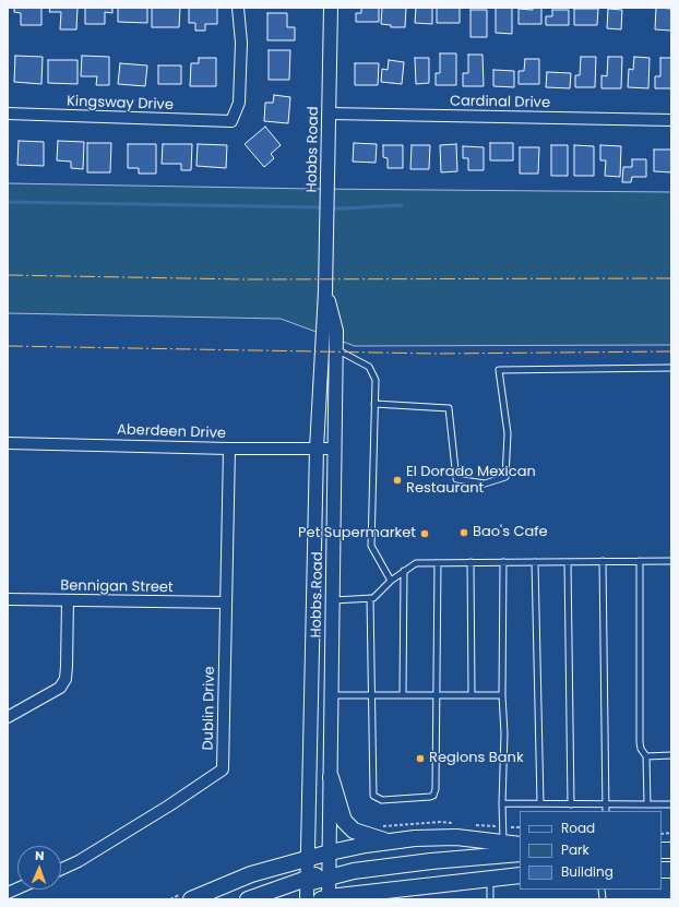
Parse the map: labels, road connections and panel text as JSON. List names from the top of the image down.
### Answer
{
  "streets": {
    "street": [
      "Cardinal Drive",
      "Kingsway Drive",
      "Hobbs Road",
      "Aberdeen Drive",
      "Bennigan Street",
      "Dublin Drive"
    ]
  },
  "crossings": [
    ["Cardinal Drive", "Hobbs Road"],
    ["Hobbs Road", "Aberdeen Drive"],
    ["Aberdeen Drive", "Dublin Drive"],
    ["Bennigan Street", "Dublin Drive"]
  ],
  "places": [
    "El Dorado Mexican Restaurant",
    "Bao's Cafe",
    "Pet Supermarket",
    "Regions Bank"
  ],
  "legend": ["Road", "Park", "Building"],
  "north": "top"
}
